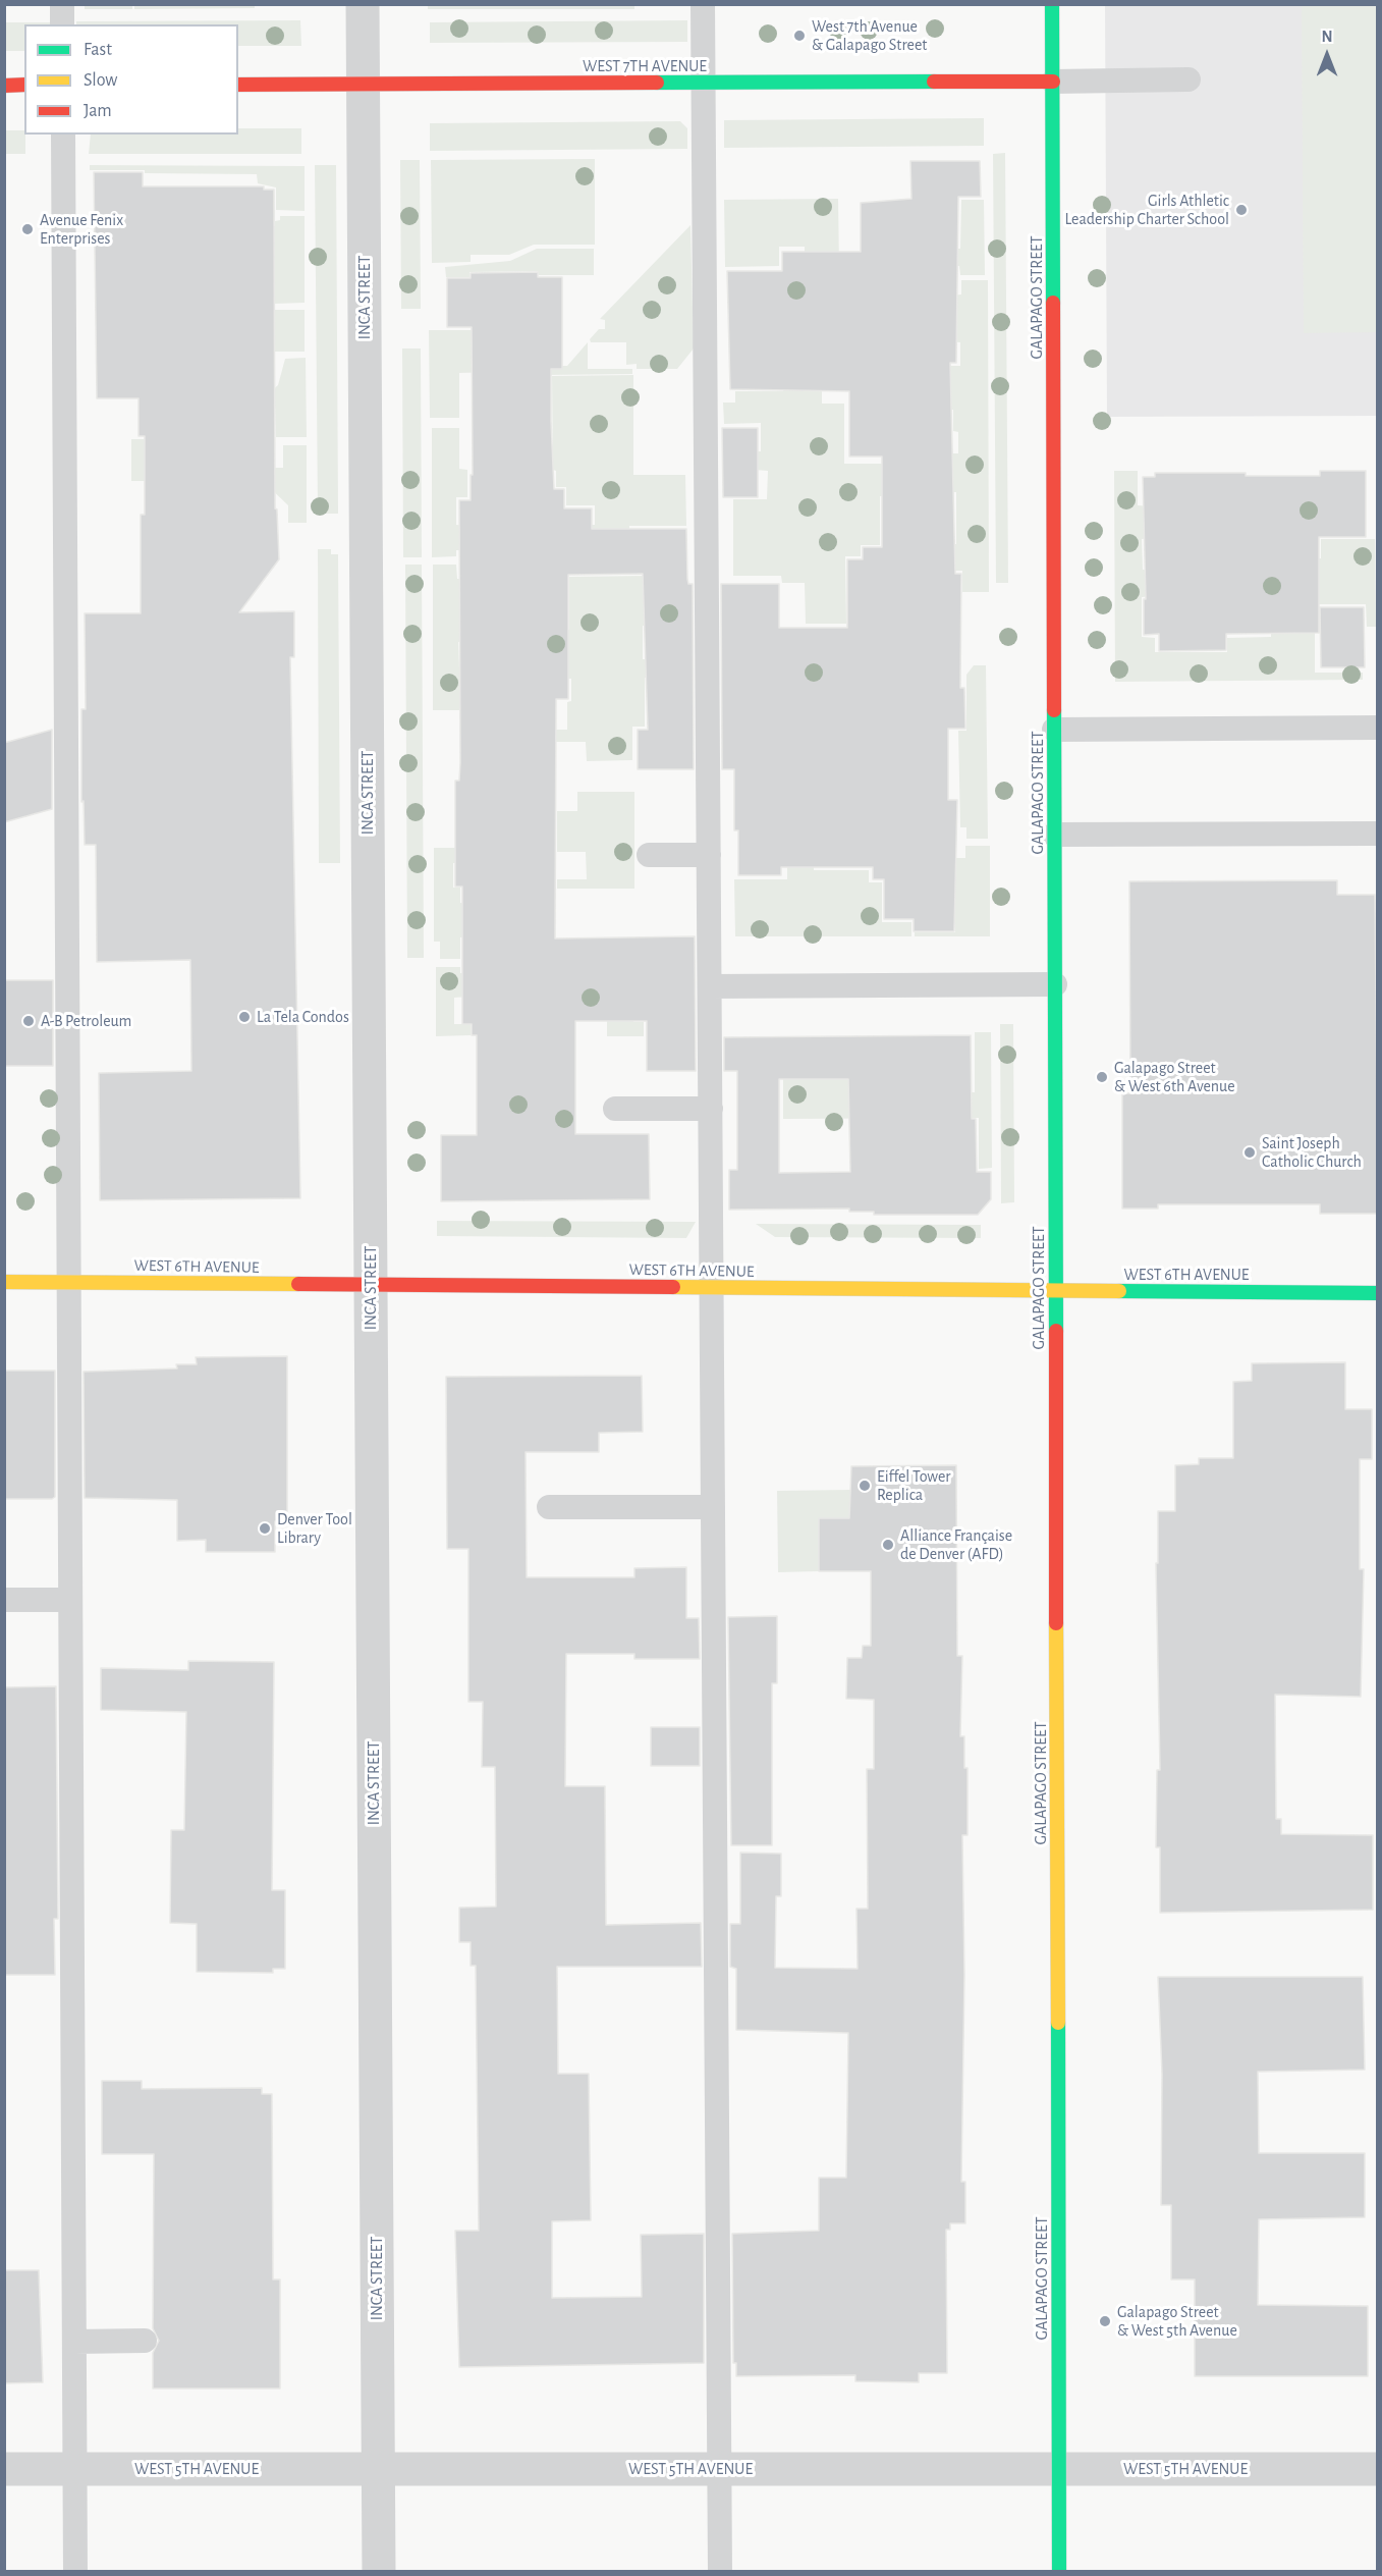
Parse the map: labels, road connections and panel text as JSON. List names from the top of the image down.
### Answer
{
  "streets": {
    "street": [
      "WEST 7TH AVENUE",
      "INCA STREET",
      "GALAPAGO STREET",
      "WEST 6TH AVENUE",
      "WEST 5TH AVENUE"
    ]
  },
  "crossings": [
    ["WEST 7TH AVENUE", "INCA STREET"],
    ["WEST 7TH AVENUE", "GALAPAGO STREET"],
    ["INCA STREET", "WEST 6TH AVENUE"],
    ["INCA STREET", "WEST 5TH AVENUE"],
    ["GALAPAGO STREET", "WEST 6TH AVENUE"],
    ["GALAPAGO STREET", "WEST 5TH AVENUE"]
  ],
  "places": [
    "West 7th Avenue & Galapago Street",
    "Girls Athletic Leadership Charter School",
    "Avenue Fenix Enterprises",
    "La Tela Condos",
    "A-B Petroleum",
    "Galapago Street & West 6th Avenue",
    "Saint Joseph Catholic Church",
    "Eiffel Tower Replica",
    "Denver Tool Library",
    "Alliance Française de Denver (AFD)",
    "Galapago Street & West 5th Avenue"
  ],
  "legend": ["Fast", "Slow", "Jam"],
  "north": "top"
}
